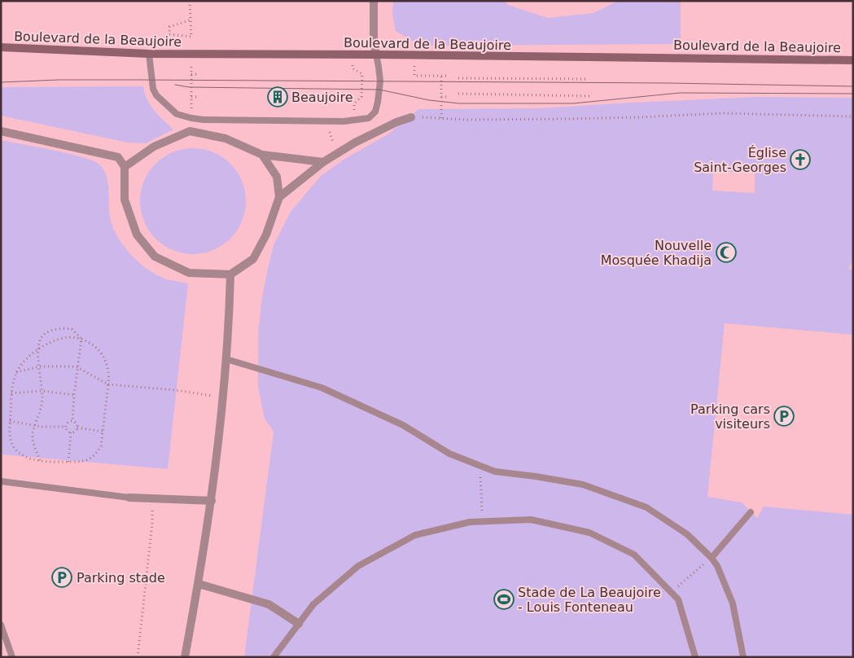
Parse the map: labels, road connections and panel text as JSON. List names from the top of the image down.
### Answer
{
  "streets": {
    "main road": ["Boulevard de la Beaujoire"]
  },
  "places": {
    "building": ["Beaujoire"],
    "church": ["Église Saint-Georges"],
    "mosque": ["Nouvelle Mosquée Khadija"],
    "parking": ["Parking cars visiteurs", "Parking stade"],
    "sports": ["Stade de La Beaujoire - Louis Fonteneau"]
  }
}
